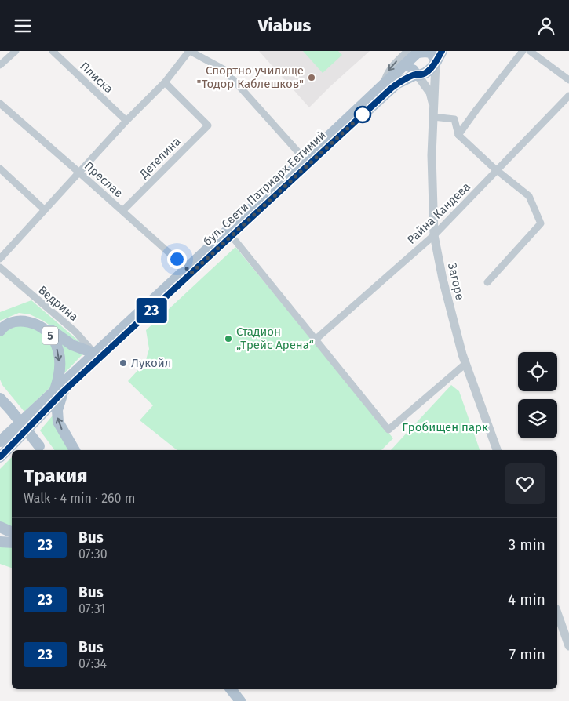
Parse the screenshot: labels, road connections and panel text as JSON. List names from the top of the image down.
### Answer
{
  "streets": {
    "main road": ["бул. Свети Патриарх Евтимий", "5"],
    "street": [
      "Плиска",
      "Детелина",
      "Преслав",
      "Райна Кандева",
      "Загоре",
      "Ведрина"
    ]
  },
  "crossings": [
    ["Детелина", "Преслав"],
    ["Преслав", "бул. Свети Патриарх Евтимий"],
    ["бул. Свети Патриарх Евтимий", "Загоре"],
    ["бул. Свети Патриарх Евтимий", "Ведрина"],
    ["бул. Свети Патриарх Евтимий", "5"],
    ["Райна Кандева", "Загоре"]
  ],
  "parks": ["Гробищен парк"],
  "places": ["Спортно училище \"Тодор Каблешков\"", "Стадион „Трейс Арена“", "Лукойл"],
  "lines": ["bus line 23"],
  "page": {
    "header": "Viabus",
    "on_map": "23",
    "heading": ["Тракия", "Walk · 4 min · 260 m"],
    "list": [
      {
        "mark": "23",
        "name": "Bus",
        "note": "07:30",
        "value": "3 min"
      },
      {
        "mark": "23",
        "name": "Bus",
        "note": "07:31",
        "value": "4 min"
      },
      {
        "mark": "23",
        "name": "Bus",
        "note": "07:34",
        "value": "7 min"
      }
    ]
  }
}
